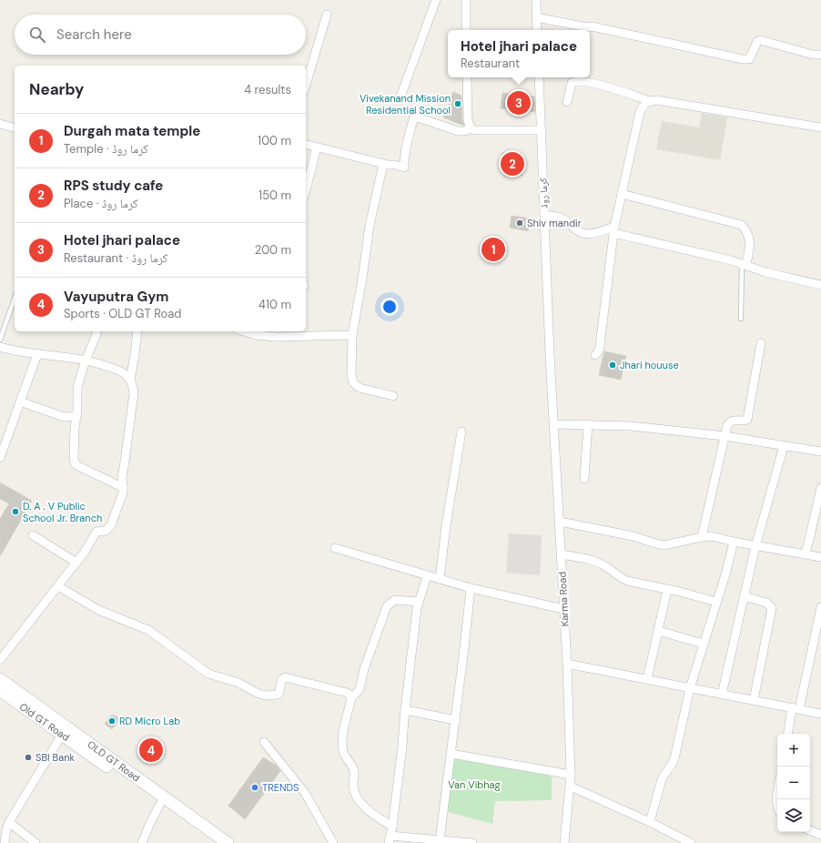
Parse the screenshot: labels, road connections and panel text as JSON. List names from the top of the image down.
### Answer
{
  "streets": {
    "main road": ["Old GT Road", "OLD GT Road"],
    "street": ["کرما روڈ", "Karma Road"]
  },
  "crossings": [
    ["کرما روڈ", "Karma Road"]
  ],
  "parks": ["Van Vibhag"],
  "places": [
    "Vivekanand Mission Residential School",
    "Shiv mandir",
    "Jhari houuse",
    "D. A . V Public School Jr. Branch",
    "RD Micro Lab",
    "SBI Bank",
    "TRENDS"
  ],
  "page": {
    "search": "Search here",
    "popup": ["Hotel jhari palace", "Restaurant"],
    "heading": ["Nearby", "4 results"],
    "pins": [
      "3",
      "2",
      "1",
      "4"
    ],
    "list": [
      {
        "mark": "1",
        "name": "Durgah mata temple",
        "note": "Temple · کرما روڈ",
        "value": "100 m"
      },
      {
        "mark": "2",
        "name": "RPS study cafe",
        "note": "Place · کرما روڈ",
        "value": "150 m"
      },
      {
        "mark": "3",
        "name": "Hotel jhari palace",
        "note": "Restaurant · کرما روڈ",
        "value": "200 m"
      },
      {
        "mark": "4",
        "name": "Vayuputra Gym",
        "note": "Sports · OLD GT Road",
        "value": "410 m"
      }
    ],
    "map_buttons": ["+", "−"]
  }
}
